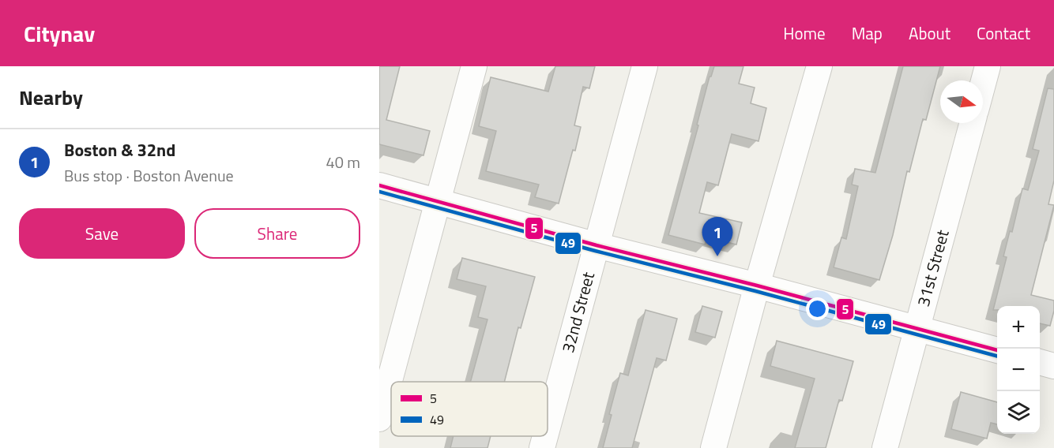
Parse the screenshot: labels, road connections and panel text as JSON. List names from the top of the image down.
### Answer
{
  "streets": {
    "street": ["31st Street", "32nd Street"]
  },
  "lines": ["transit line 5", "transit line 49"],
  "legend": ["5", "49"],
  "north": "right",
  "page": {
    "header": "Citynav",
    "nav": [
      "Home",
      "Map",
      "About",
      "Contact"
    ],
    "heading": "Nearby",
    "list": [
      {
        "mark": "1",
        "name": "Boston & 32nd",
        "note": "Bus stop · Boston Avenue",
        "value": "40 m"
      }
    ],
    "buttons": ["Save", "Share"],
    "pins": "1",
    "map_buttons": ["+", "−"]
  }
}
